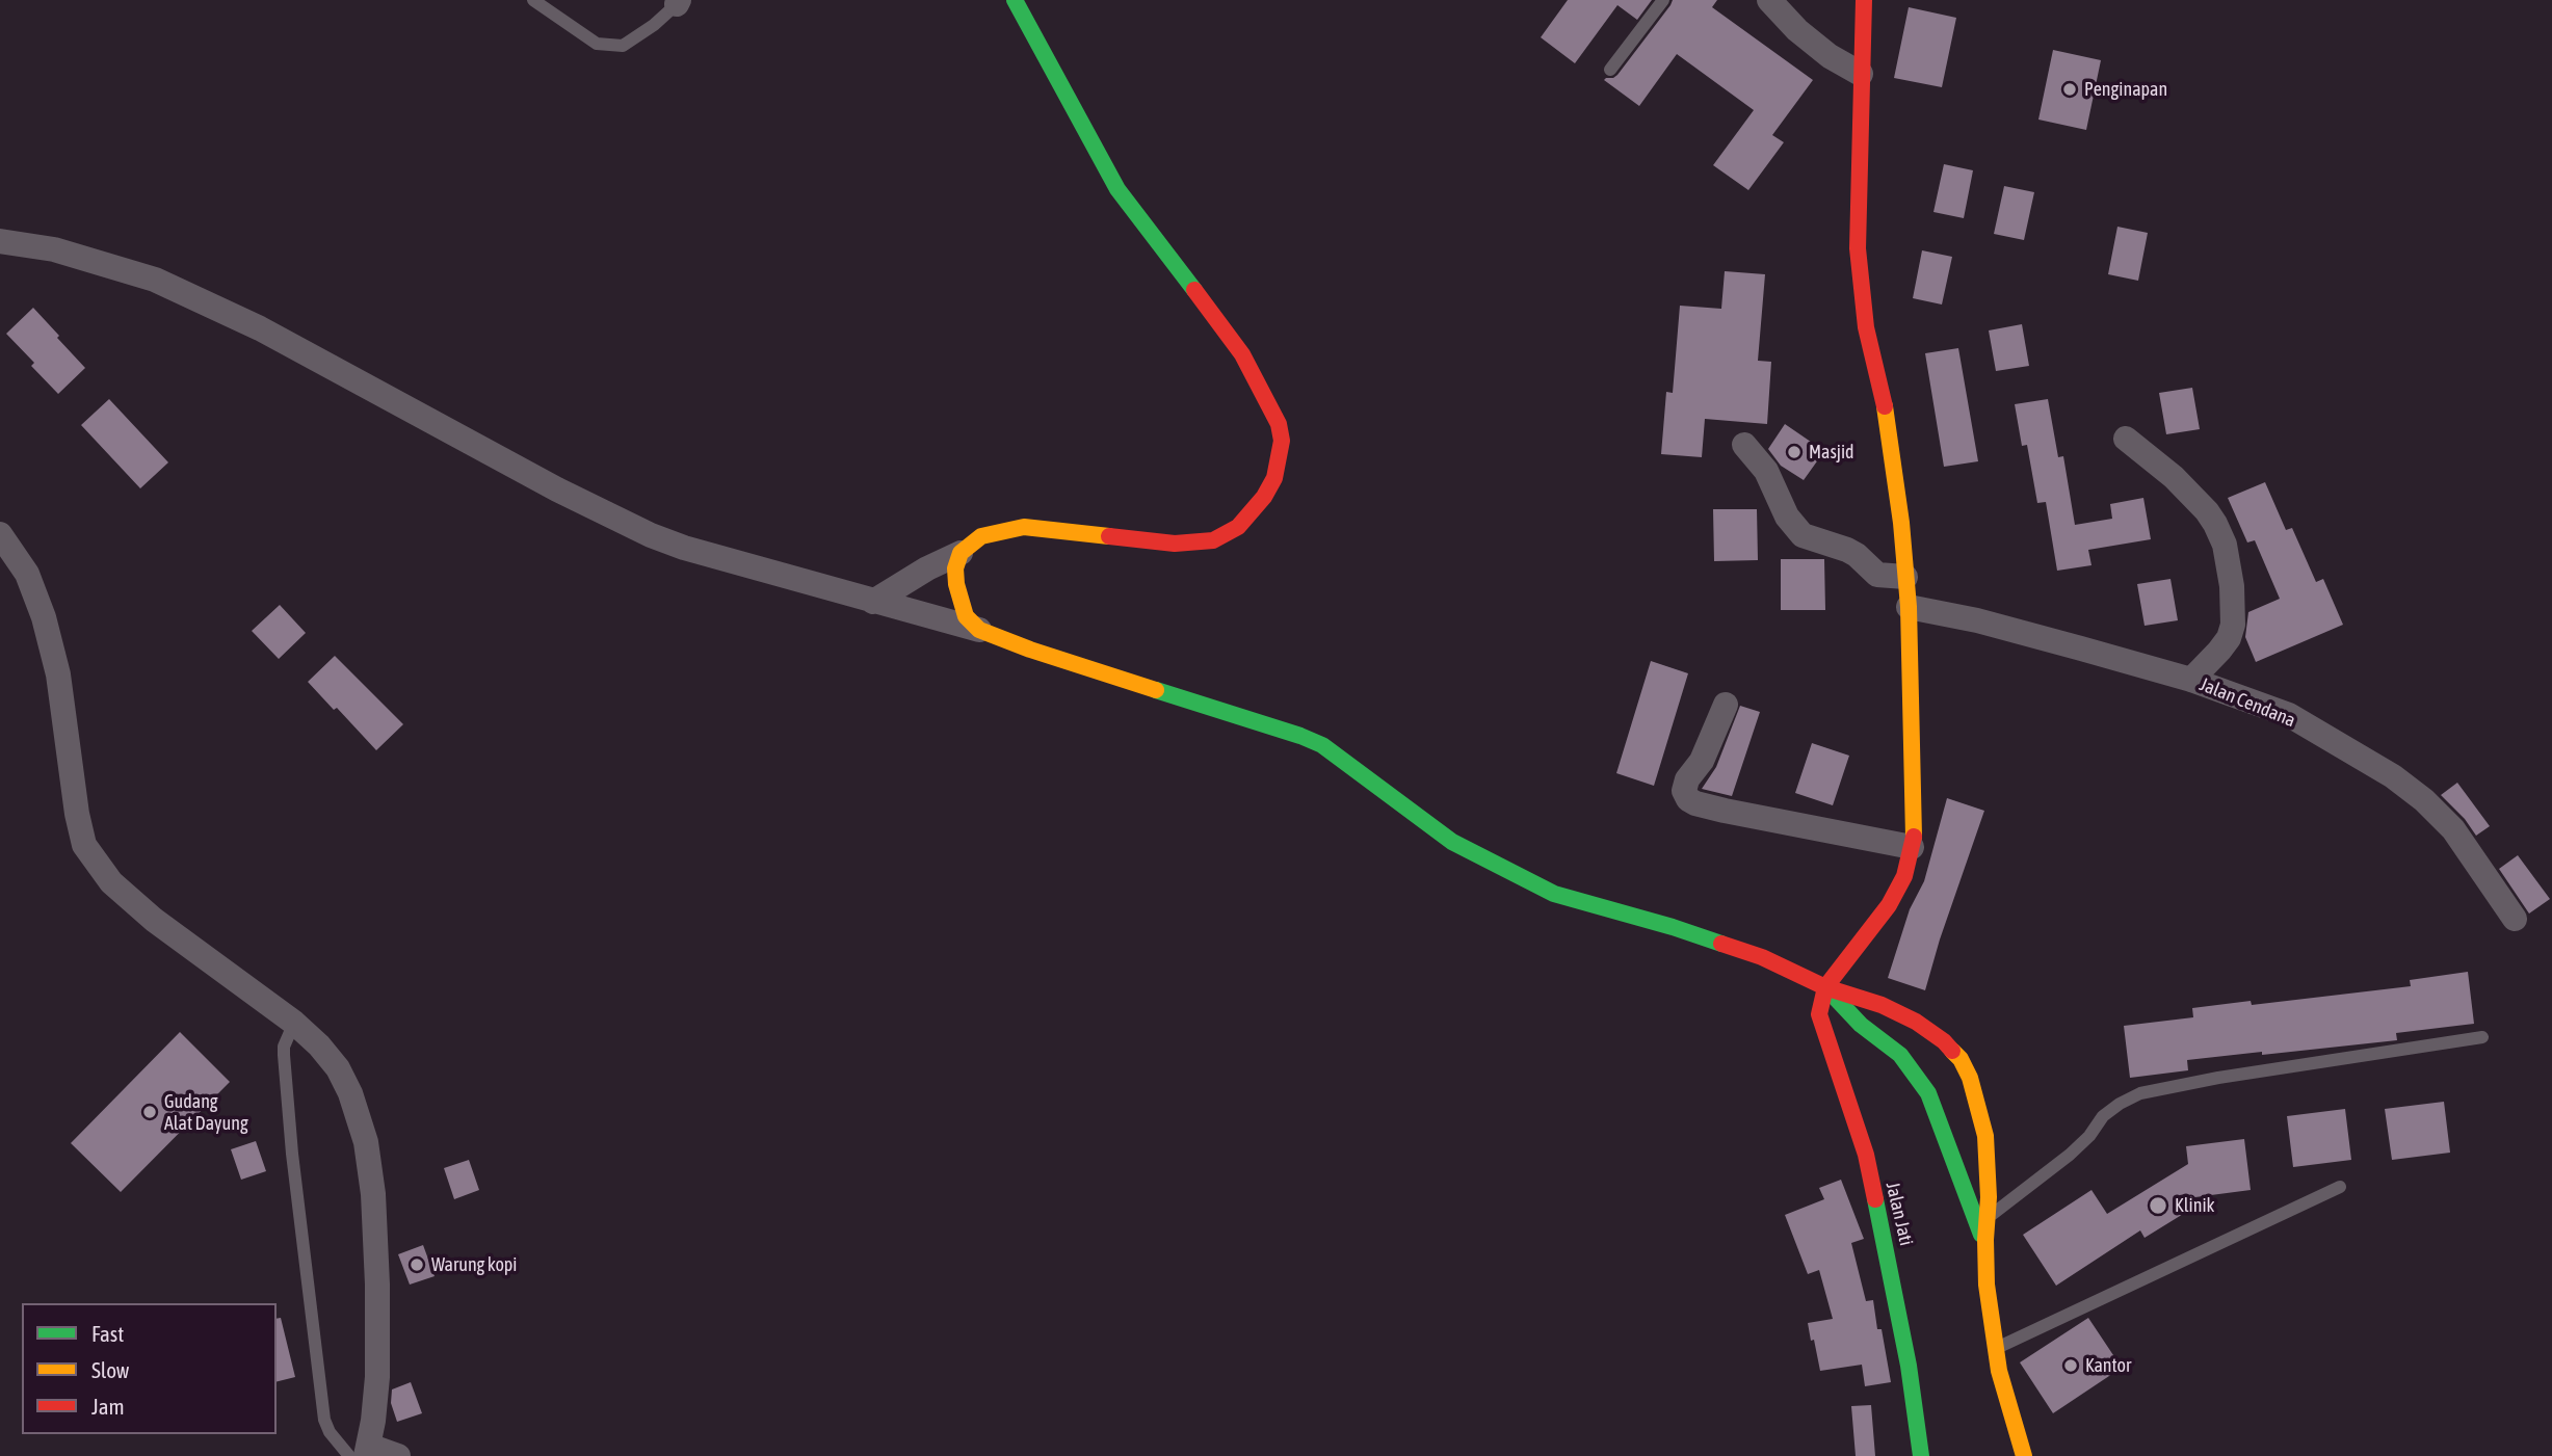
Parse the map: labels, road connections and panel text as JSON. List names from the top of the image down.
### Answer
{
  "streets": {
    "street": ["Jalan Cendana", "Jalan Jati"]
  },
  "places": [
    "Penginapan",
    "Masjid",
    "Gudang Alat Dayung",
    "Klinik",
    "Warung kopi",
    "Kantor"
  ],
  "legend": ["Fast", "Slow", "Jam"]
}
